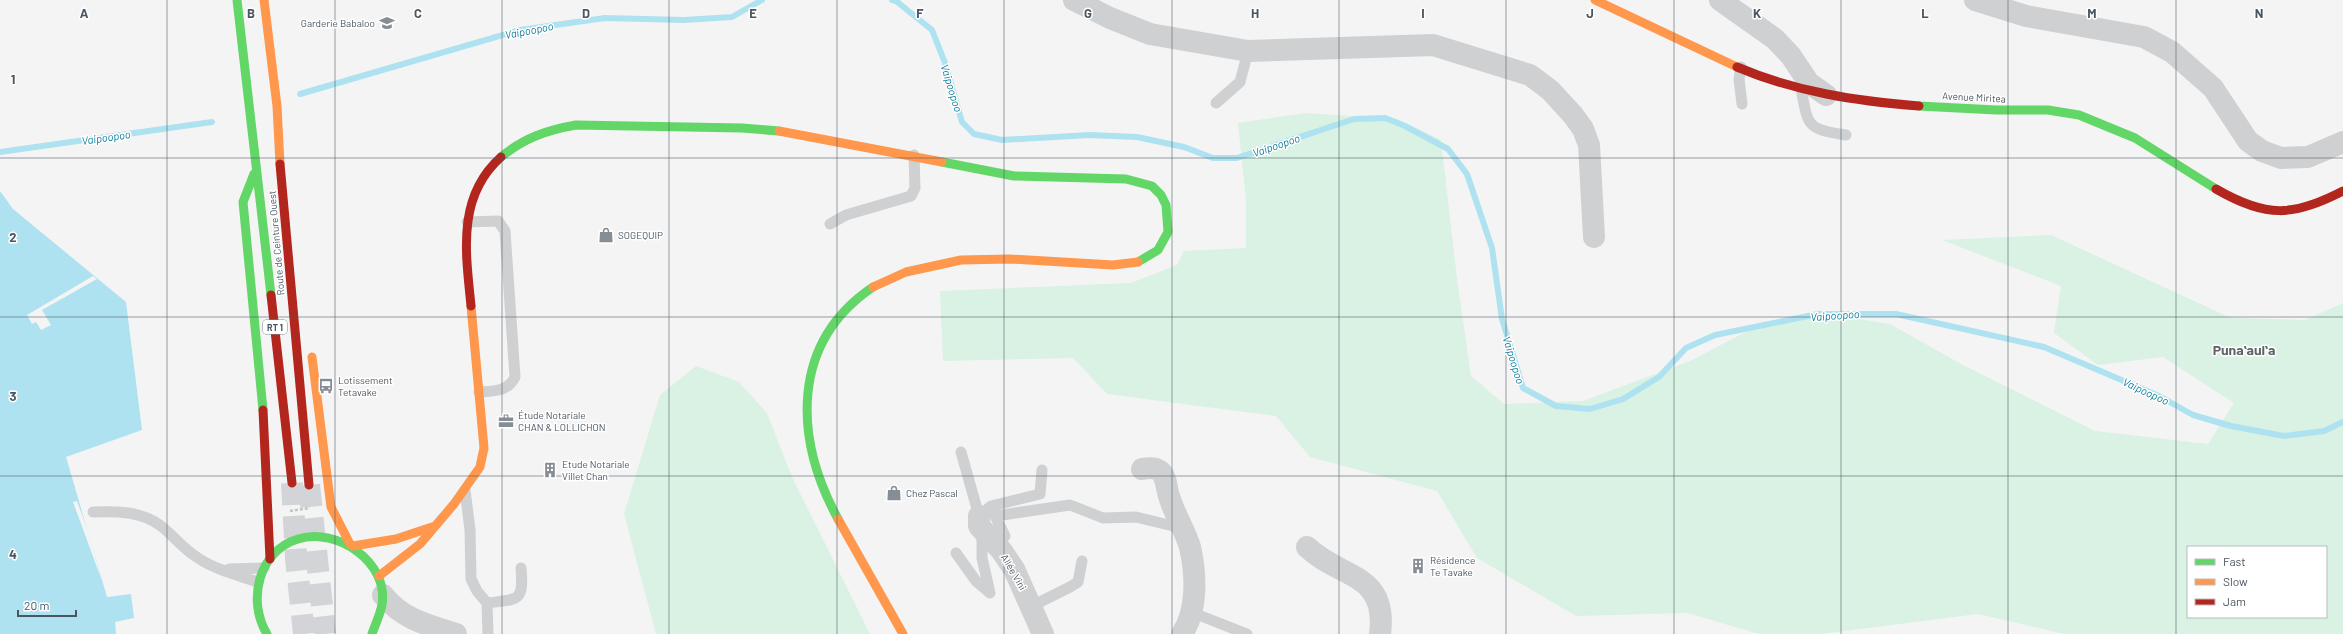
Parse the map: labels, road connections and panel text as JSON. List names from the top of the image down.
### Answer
{
  "streets": {
    "main road": ["Avenue Miritea", "Route de Ceinture Ouest", "RT 1"],
    "street": ["Allée Vini"]
  },
  "districts": ["Punaʻauiʻa"],
  "water": ["Vaipoopoo"],
  "places": {
    "school or university": ["Garderie Babaloo"],
    "shop": ["SOGEQUIP", "Chez Pascal"],
    "bus stop": ["Lotissement Tetavake"],
    "office": ["Étude Notariale CHAN & LOLLICHON"],
    "building": ["Etude Notariale Villet Chan", "Résidence Te Tavake"]
  },
  "legend": ["Fast", "Slow", "Jam"],
  "scale_bar": "20 m",
  "grid": {
    "columns": [
      "A",
      "B",
      "C",
      "D",
      "E",
      "F",
      "G",
      "H",
      "I",
      "J",
      "K",
      "L",
      "M",
      "N"
    ],
    "rows": [
      "1",
      "2",
      "3",
      "4"
    ]
  }
}
